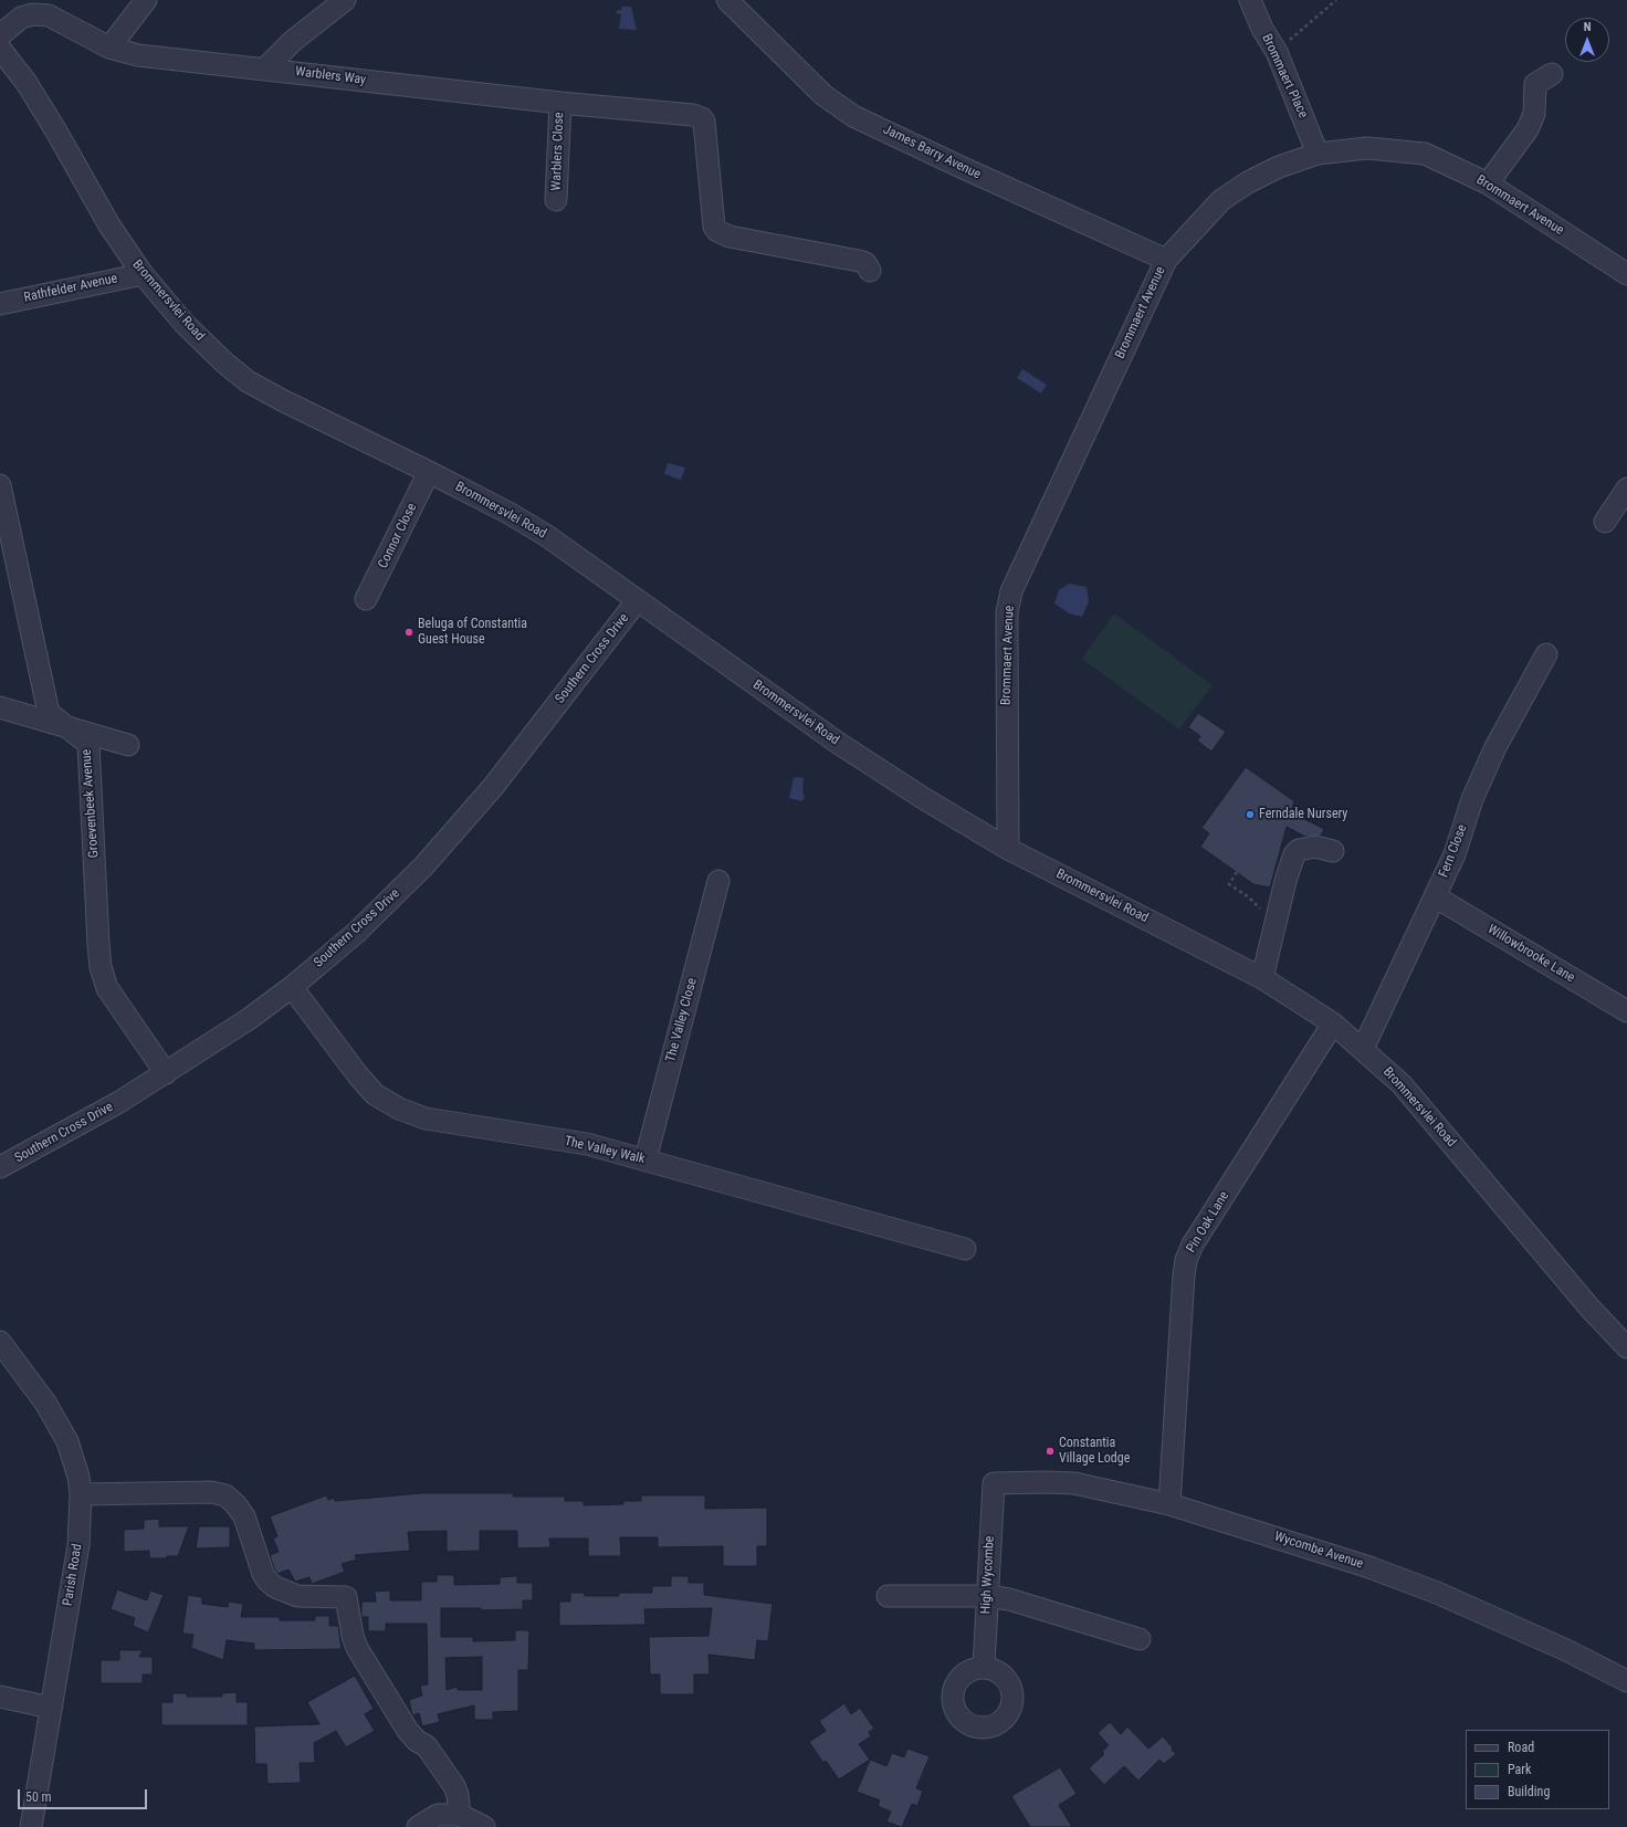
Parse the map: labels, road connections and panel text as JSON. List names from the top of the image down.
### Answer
{
  "streets": {
    "street": [
      "Warblers Way",
      "Brommaert Place",
      "Warblers Close",
      "James Barry Avenue",
      "Brommaert Avenue",
      "Rathfelder Avenue",
      "Brommersvlei Road",
      "Connor Close",
      "Southern Cross Drive",
      "Groevenbeek Avenue",
      "Fern Close",
      "Willowbrooke Lane",
      "The Valley Close",
      "The Valley Walk",
      "Pin Oak Lane",
      "Wycombe Avenue",
      "Parish Road",
      "High Wycombe"
    ]
  },
  "crossings": [
    ["Warblers Way", "Warblers Close"],
    ["Brommaert Place", "Brommaert Avenue"],
    ["James Barry Avenue", "Brommaert Avenue"],
    ["Brommaert Avenue", "Brommersvlei Road"],
    ["Rathfelder Avenue", "Brommersvlei Road"],
    ["Brommersvlei Road", "Connor Close"],
    ["Brommersvlei Road", "Southern Cross Drive"],
    ["Brommersvlei Road", "Fern Close"],
    ["Brommersvlei Road", "Pin Oak Lane"],
    ["Southern Cross Drive", "Groevenbeek Avenue"],
    ["Southern Cross Drive", "The Valley Walk"],
    ["Fern Close", "Willowbrooke Lane"],
    ["The Valley Close", "The Valley Walk"],
    ["Pin Oak Lane", "Wycombe Avenue"],
    ["Wycombe Avenue", "High Wycombe"]
  ],
  "places": ["Beluga of Constantia Guest House", "Ferndale Nursery", "Constantia Village Lodge"],
  "legend": ["Road", "Park", "Building"],
  "scale_bar": "50 m",
  "north": "top"
}
